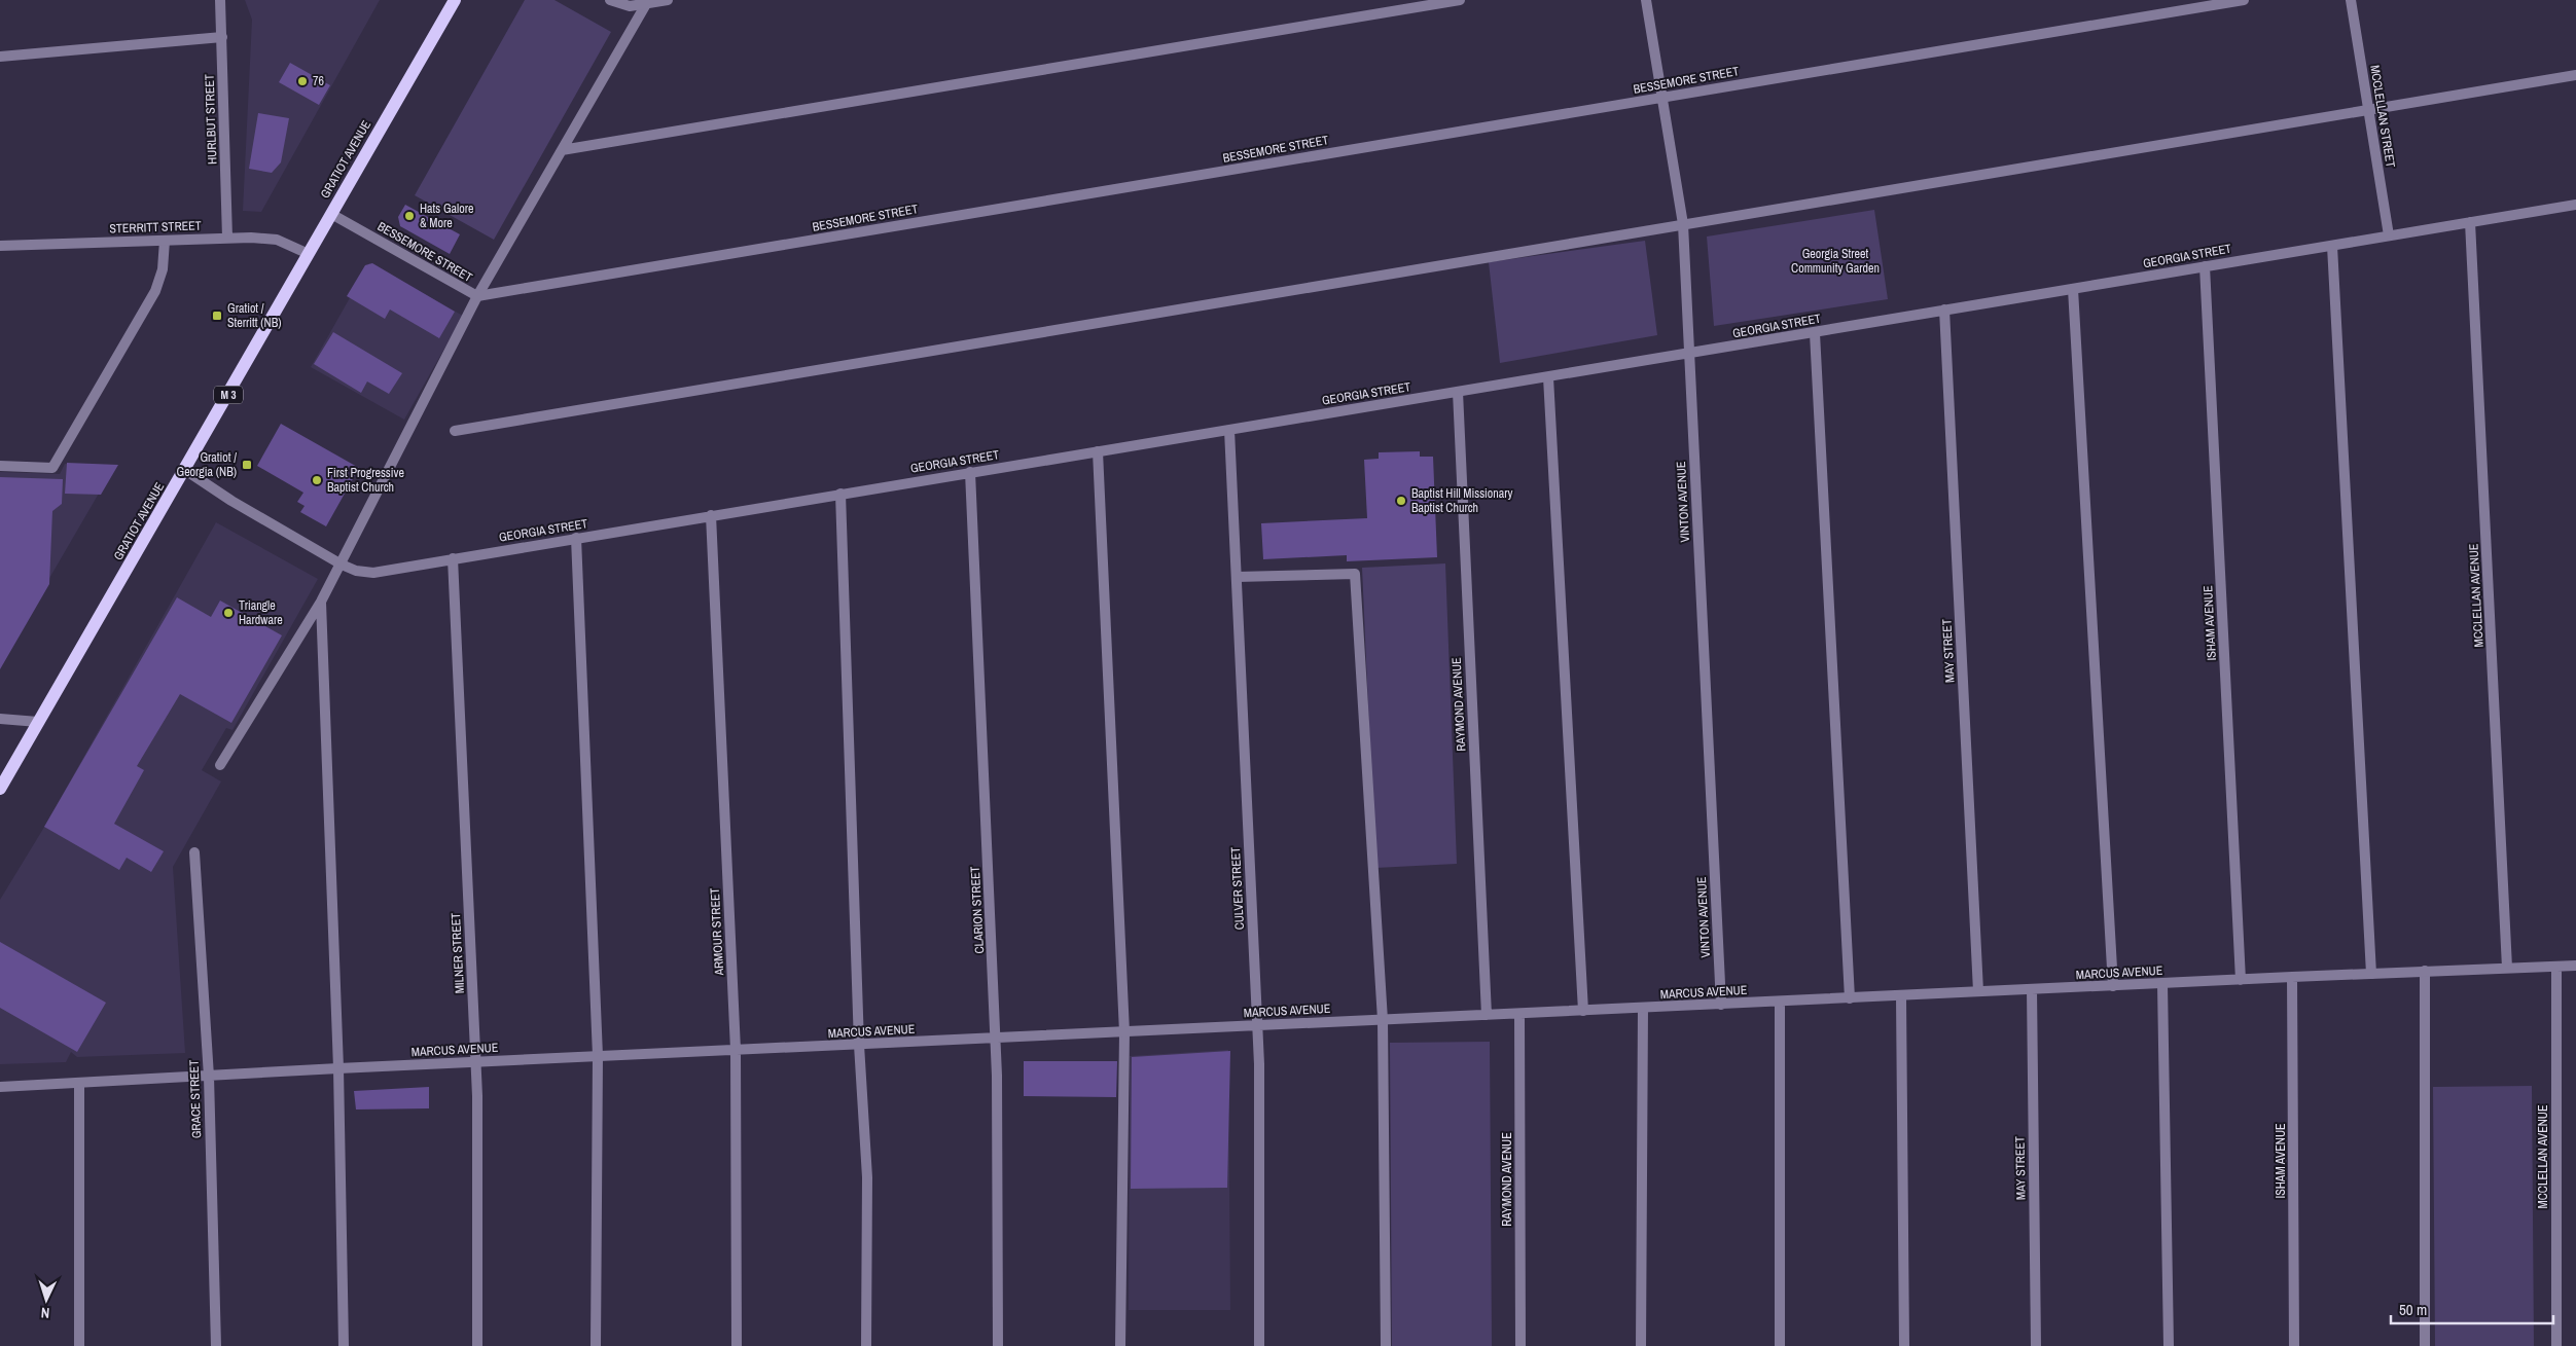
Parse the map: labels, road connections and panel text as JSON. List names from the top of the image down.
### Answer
{
  "streets": {
    "main road": ["GRATIOT AVENUE", "M 3"],
    "street": [
      "BESSEMORE STREET",
      "MCCLELLAN STREET",
      "HURLBUT STREET",
      "STERRITT STREET",
      "GEORGIA STREET",
      "VINTON AVENUE",
      "MCCLELLAN AVENUE",
      "ISHAM AVENUE",
      "MAY STREET",
      "RAYMOND AVENUE",
      "CULVER STREET",
      "CLARION STREET",
      "ARMOUR STREET",
      "MILNER STREET",
      "MARCUS AVENUE",
      "GRACE STREET"
    ]
  },
  "crossings": [
    ["BESSEMORE STREET", "GRATIOT AVENUE"],
    ["BESSEMORE STREET", "VINTON AVENUE"],
    ["MCCLELLAN STREET", "GEORGIA STREET"],
    ["HURLBUT STREET", "STERRITT STREET"],
    ["GRATIOT AVENUE", "STERRITT STREET"],
    ["GRATIOT AVENUE", "GEORGIA STREET"],
    ["GEORGIA STREET", "VINTON AVENUE"],
    ["GEORGIA STREET", "MCCLELLAN AVENUE"],
    ["GEORGIA STREET", "ISHAM AVENUE"],
    ["GEORGIA STREET", "MAY STREET"],
    ["GEORGIA STREET", "RAYMOND AVENUE"],
    ["GEORGIA STREET", "CULVER STREET"],
    ["GEORGIA STREET", "CLARION STREET"],
    ["GEORGIA STREET", "ARMOUR STREET"],
    ["GEORGIA STREET", "MILNER STREET"],
    ["VINTON AVENUE", "MARCUS AVENUE"],
    ["MCCLELLAN AVENUE", "MARCUS AVENUE"],
    ["ISHAM AVENUE", "MARCUS AVENUE"],
    ["MAY STREET", "MARCUS AVENUE"],
    ["RAYMOND AVENUE", "MARCUS AVENUE"],
    ["CULVER STREET", "MARCUS AVENUE"],
    ["CLARION STREET", "MARCUS AVENUE"],
    ["ARMOUR STREET", "MARCUS AVENUE"],
    ["MILNER STREET", "MARCUS AVENUE"],
    ["MARCUS AVENUE", "GRACE STREET"]
  ],
  "parks": ["Georgia Street Community Garden"],
  "places": {
    "other": [
      "76",
      "Hats Galore & More",
      "First Progressive Baptist Church",
      "Baptist Hill Missionary Baptist Church",
      "Triangle Hardware"
    ],
    "transit": ["Gratiot / Sterritt (NB)", "Gratiot / Georgia (NB)"]
  },
  "scale_bar": "50 m",
  "north": "bottom"
}
